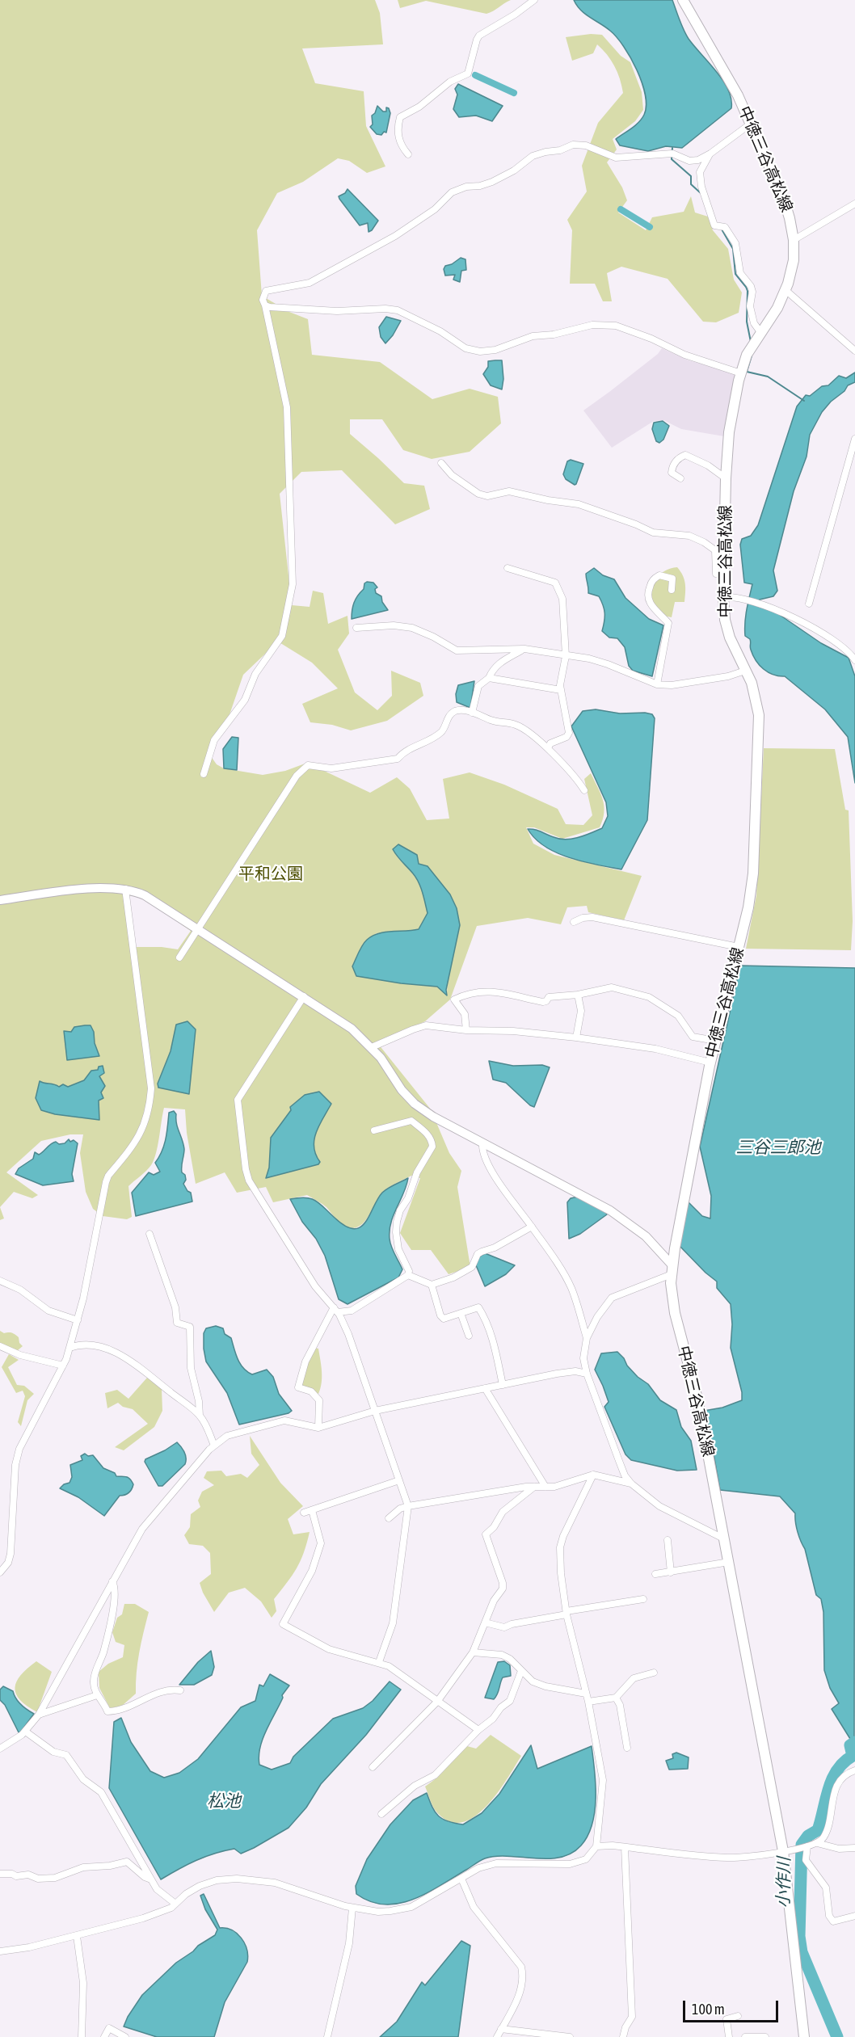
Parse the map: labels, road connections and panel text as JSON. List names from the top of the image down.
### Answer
{
  "streets": {
    "main road": ["中徳三谷高松線"]
  },
  "water": ["三谷三郎池", "松池", "小作川"],
  "parks": ["平和公園"],
  "scale_bar": "100 m"
}
